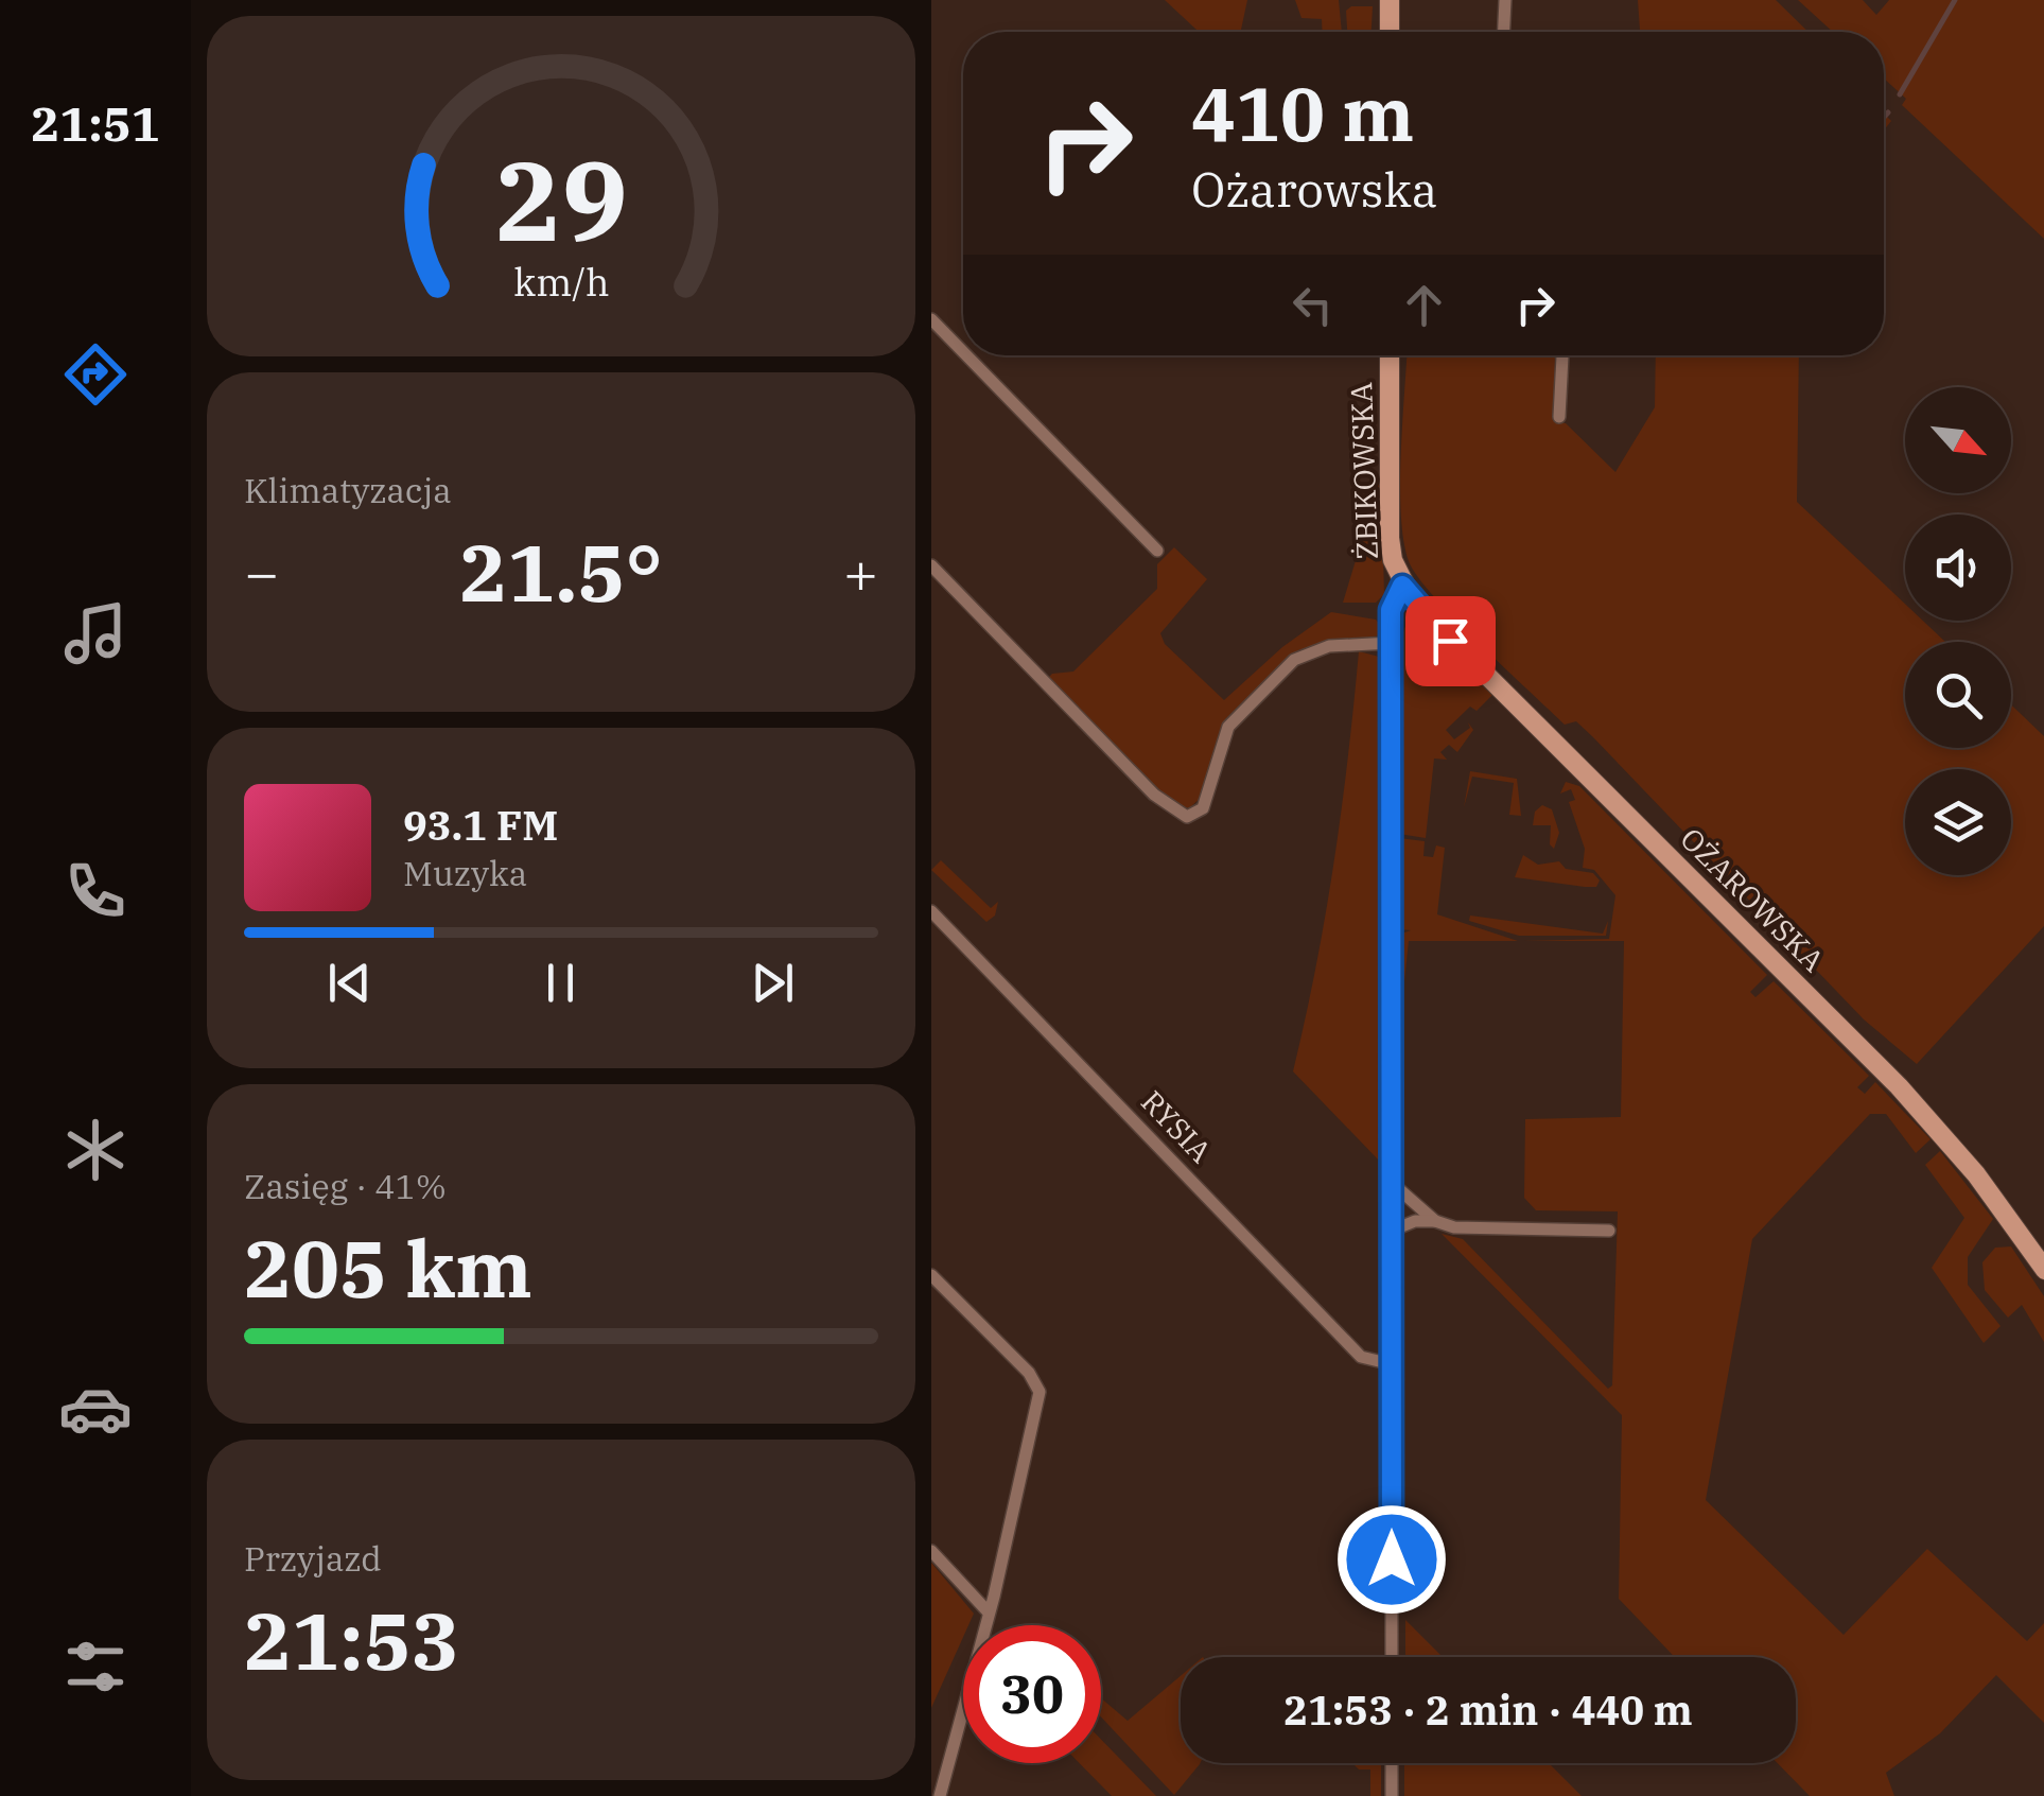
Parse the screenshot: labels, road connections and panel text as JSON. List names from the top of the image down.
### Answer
{
  "streets": {
    "main road": ["ŻBIKOWSKA", "OŻAROWSKA"],
    "street": ["RYSIA"]
  },
  "crossings": [
    ["ŻBIKOWSKA", "OŻAROWSKA"],
    ["ŻBIKOWSKA", "RYSIA"]
  ],
  "north": "bottom right",
  "page": {
    "tabs": "21:51",
    "turn": ["410 m", "Ożarowska"],
    "tile": [
      "Klimatyzacja",
      ["Zasięg · 41%", "205 km"],
      ["Przyjazd", "21:53"]
    ],
    "heat": ["−", "21.5°", "+"],
    "song": ["93.1 FM", "Muzyka"],
    "limit": "30",
    "trip": "21:53 · 2 min · 440 m",
    "gauge": ["29", "km/h"]
  }
}
